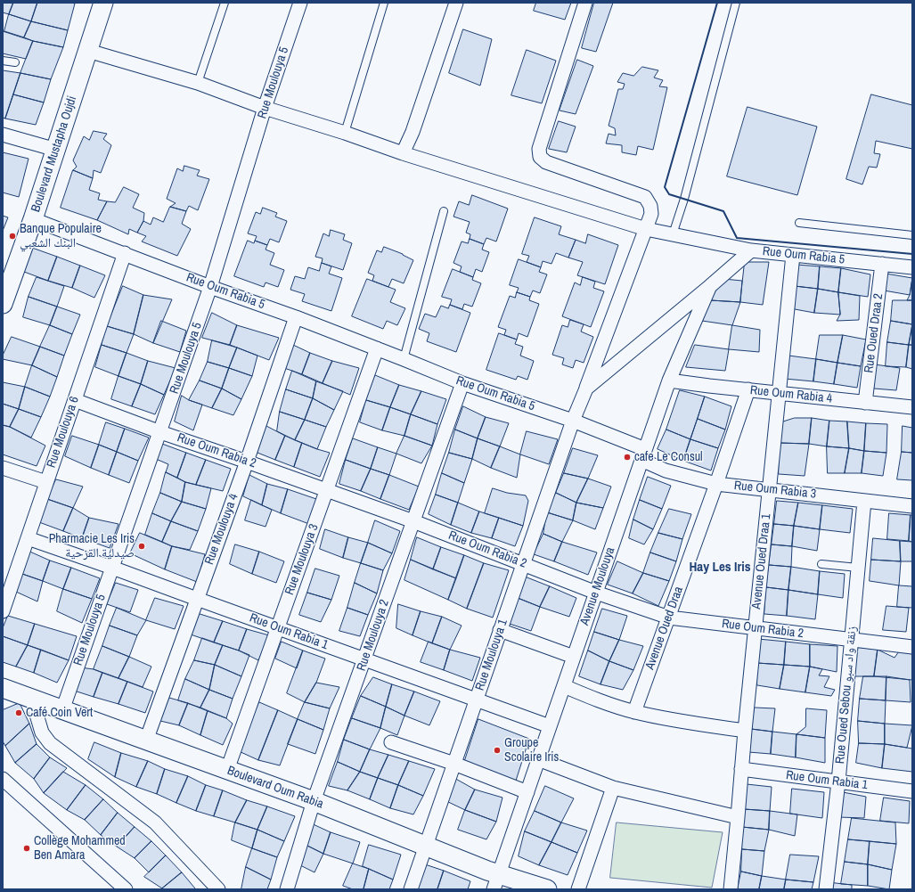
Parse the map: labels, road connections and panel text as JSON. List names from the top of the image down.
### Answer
{
  "streets": {
    "street": [
      "Rue Moulouya 5",
      "Boulevard Mustapha Oujdi",
      "Rue Oum Rabia 5",
      "Rue Oued Draa 2",
      "Rue Oum Rabia 4",
      "Rue Moulouya 6",
      "Rue Oum Rabia 2",
      "Rue Oum Rabia 3",
      "Rue Moulouya 4",
      "Rue Moulouya 3",
      "Avenue Oued Draa 1",
      "Avenue Moulouya",
      "Avenue Oued Draa",
      "Rue Oum Rabia 1",
      "Rue Moulouya 2",
      "Rue Moulouya 1",
      "Rue Oued Sebou زنقة واد سبو",
      "Boulevard Oum Rabia"
    ]
  },
  "crossings": [
    ["Rue Moulouya 5", "Rue Oum Rabia 5"],
    ["Rue Moulouya 5", "Rue Oum Rabia 2"],
    ["Rue Moulouya 5", "Rue Oum Rabia 1"],
    ["Rue Moulouya 5", "Boulevard Oum Rabia"],
    ["Boulevard Mustapha Oujdi", "Rue Oum Rabia 5"],
    ["Rue Oum Rabia 5", "Rue Oued Draa 2"],
    ["Rue Oum Rabia 5", "Rue Moulouya 6"],
    ["Rue Oum Rabia 5", "Rue Oum Rabia 3"],
    ["Rue Oum Rabia 5", "Rue Moulouya 4"],
    ["Rue Oum Rabia 5", "Rue Moulouya 3"],
    ["Rue Oum Rabia 5", "Avenue Oued Draa 1"],
    ["Rue Oum Rabia 5", "Avenue Moulouya"],
    ["Rue Oum Rabia 5", "Rue Moulouya 2"],
    ["Rue Oum Rabia 5", "Rue Moulouya 1"],
    ["Rue Oued Draa 2", "Rue Oum Rabia 4"],
    ["Rue Oum Rabia 4", "Avenue Oued Draa 1"],
    ["Rue Oum Rabia 4", "Avenue Moulouya"],
    ["Rue Oum Rabia 4", "Avenue Oued Draa"],
    ["Rue Moulouya 6", "Rue Oum Rabia 2"],
    ["Rue Moulouya 6", "Rue Oum Rabia 1"],
    ["Rue Oum Rabia 2", "Rue Moulouya 4"],
    ["Rue Oum Rabia 2", "Rue Moulouya 3"],
    ["Rue Oum Rabia 2", "Avenue Oued Draa 1"],
    ["Rue Oum Rabia 2", "Avenue Moulouya"],
    ["Rue Oum Rabia 2", "Avenue Oued Draa"],
    ["Rue Oum Rabia 2", "Rue Moulouya 2"],
    ["Rue Oum Rabia 2", "Rue Moulouya 1"],
    ["Rue Oum Rabia 2", "Rue Oued Sebou زنقة واد سبو"],
    ["Rue Oum Rabia 3", "Avenue Oued Draa 1"],
    ["Rue Oum Rabia 3", "Avenue Moulouya"],
    ["Rue Oum Rabia 3", "Avenue Oued Draa"],
    ["Rue Oum Rabia 3", "Rue Moulouya 1"],
    ["Rue Oum Rabia 3", "Rue Oued Sebou زنقة واد سبو"],
    ["Rue Moulouya 4", "Rue Oum Rabia 1"],
    ["Rue Moulouya 4", "Boulevard Oum Rabia"],
    ["Rue Moulouya 3", "Rue Oum Rabia 1"],
    ["Rue Moulouya 3", "Boulevard Oum Rabia"],
    ["Avenue Oued Draa 1", "Rue Oum Rabia 1"],
    ["Avenue Moulouya", "Rue Oum Rabia 1"],
    ["Avenue Moulouya", "Boulevard Oum Rabia"],
    ["Rue Oum Rabia 1", "Rue Moulouya 2"],
    ["Rue Oum Rabia 1", "Rue Moulouya 1"],
    ["Rue Oum Rabia 1", "Rue Oued Sebou زنقة واد سبو"],
    ["Rue Moulouya 2", "Boulevard Oum Rabia"],
    ["Rue Moulouya 1", "Boulevard Oum Rabia"]
  ],
  "districts": ["Hay Les Iris"],
  "places": [
    "Banque Populaire البنك الشعبي",
    "cafe Le Consul",
    "Pharmacie Les Iris صيدلية القزحية",
    "Café Coin Vert",
    "Groupe Scolaire Iris",
    "Collège Mohammed Ben Amara"
  ]
}
